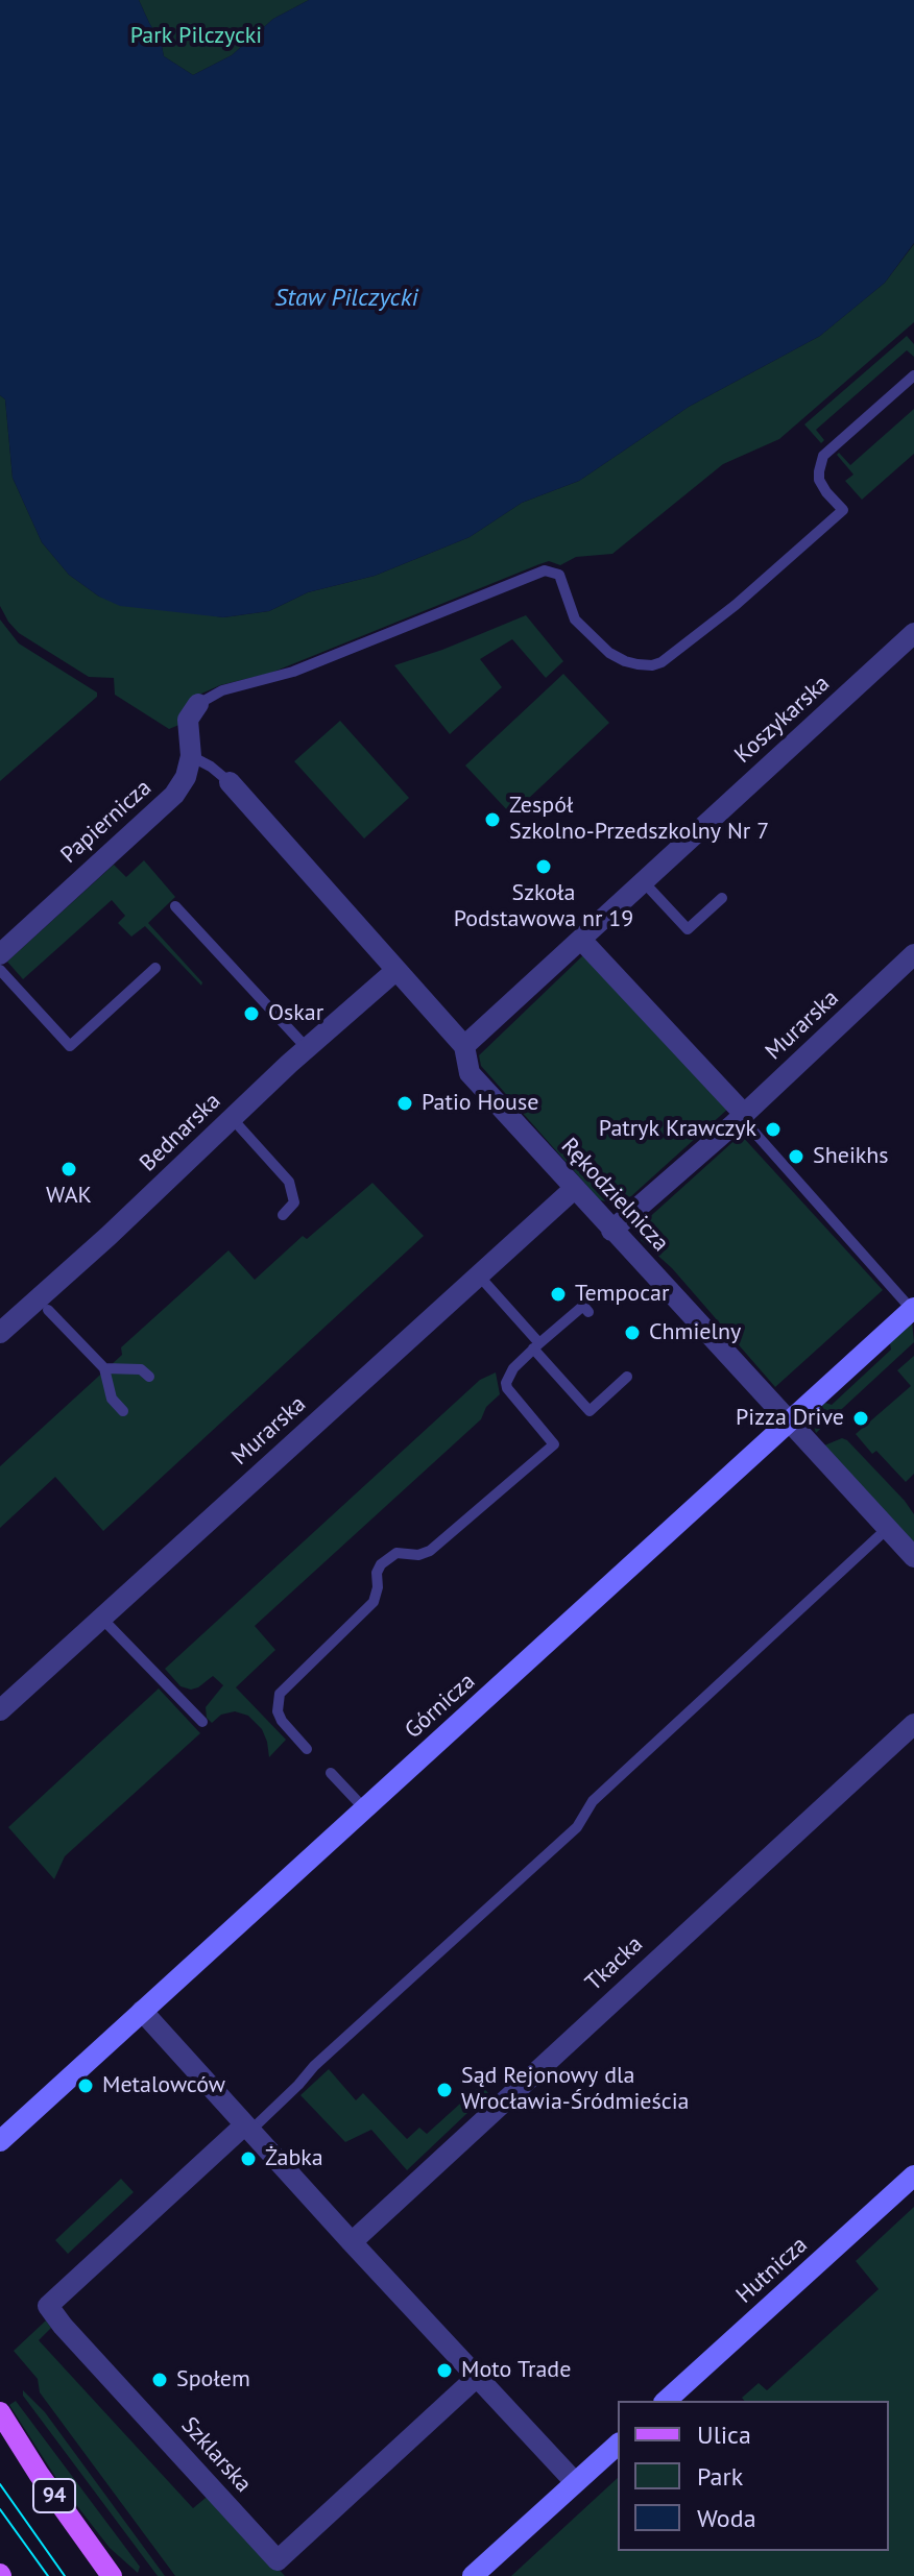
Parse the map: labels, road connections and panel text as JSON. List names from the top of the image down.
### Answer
{
  "streets": {
    "main road": ["94"],
    "street": [
      "Koszykarska",
      "Papiernicza",
      "Murarska",
      "Bednarska",
      "Rękodzielnicza",
      "Górnicza",
      "Tkacka",
      "Hutnicza",
      "Szklarska"
    ]
  },
  "crossings": [
    ["Koszykarska", "Rękodzielnicza"],
    ["Murarska", "Rękodzielnicza"],
    ["Bednarska", "Rękodzielnicza"],
    ["Rękodzielnicza", "Górnicza"]
  ],
  "water": ["Staw Pilczycki"],
  "parks": ["Park Pilczycki"],
  "places": [
    "Zespół Szkolno-Przedszkolny Nr 7",
    "Szkoła Podstawowa nr 19",
    "Oskar",
    "Patio House",
    "Patryk Krawczyk",
    "Sheikhs",
    "WAK",
    "Tempocar",
    "Chmielny",
    "Pizza Drive",
    "Metalowców",
    "Sąd Rejonowy dla Wrocławia-Śródmieścia",
    "Żabka",
    "Moto Trade",
    "Społem"
  ],
  "legend": ["Ulica", "Park", "Woda"]
}
